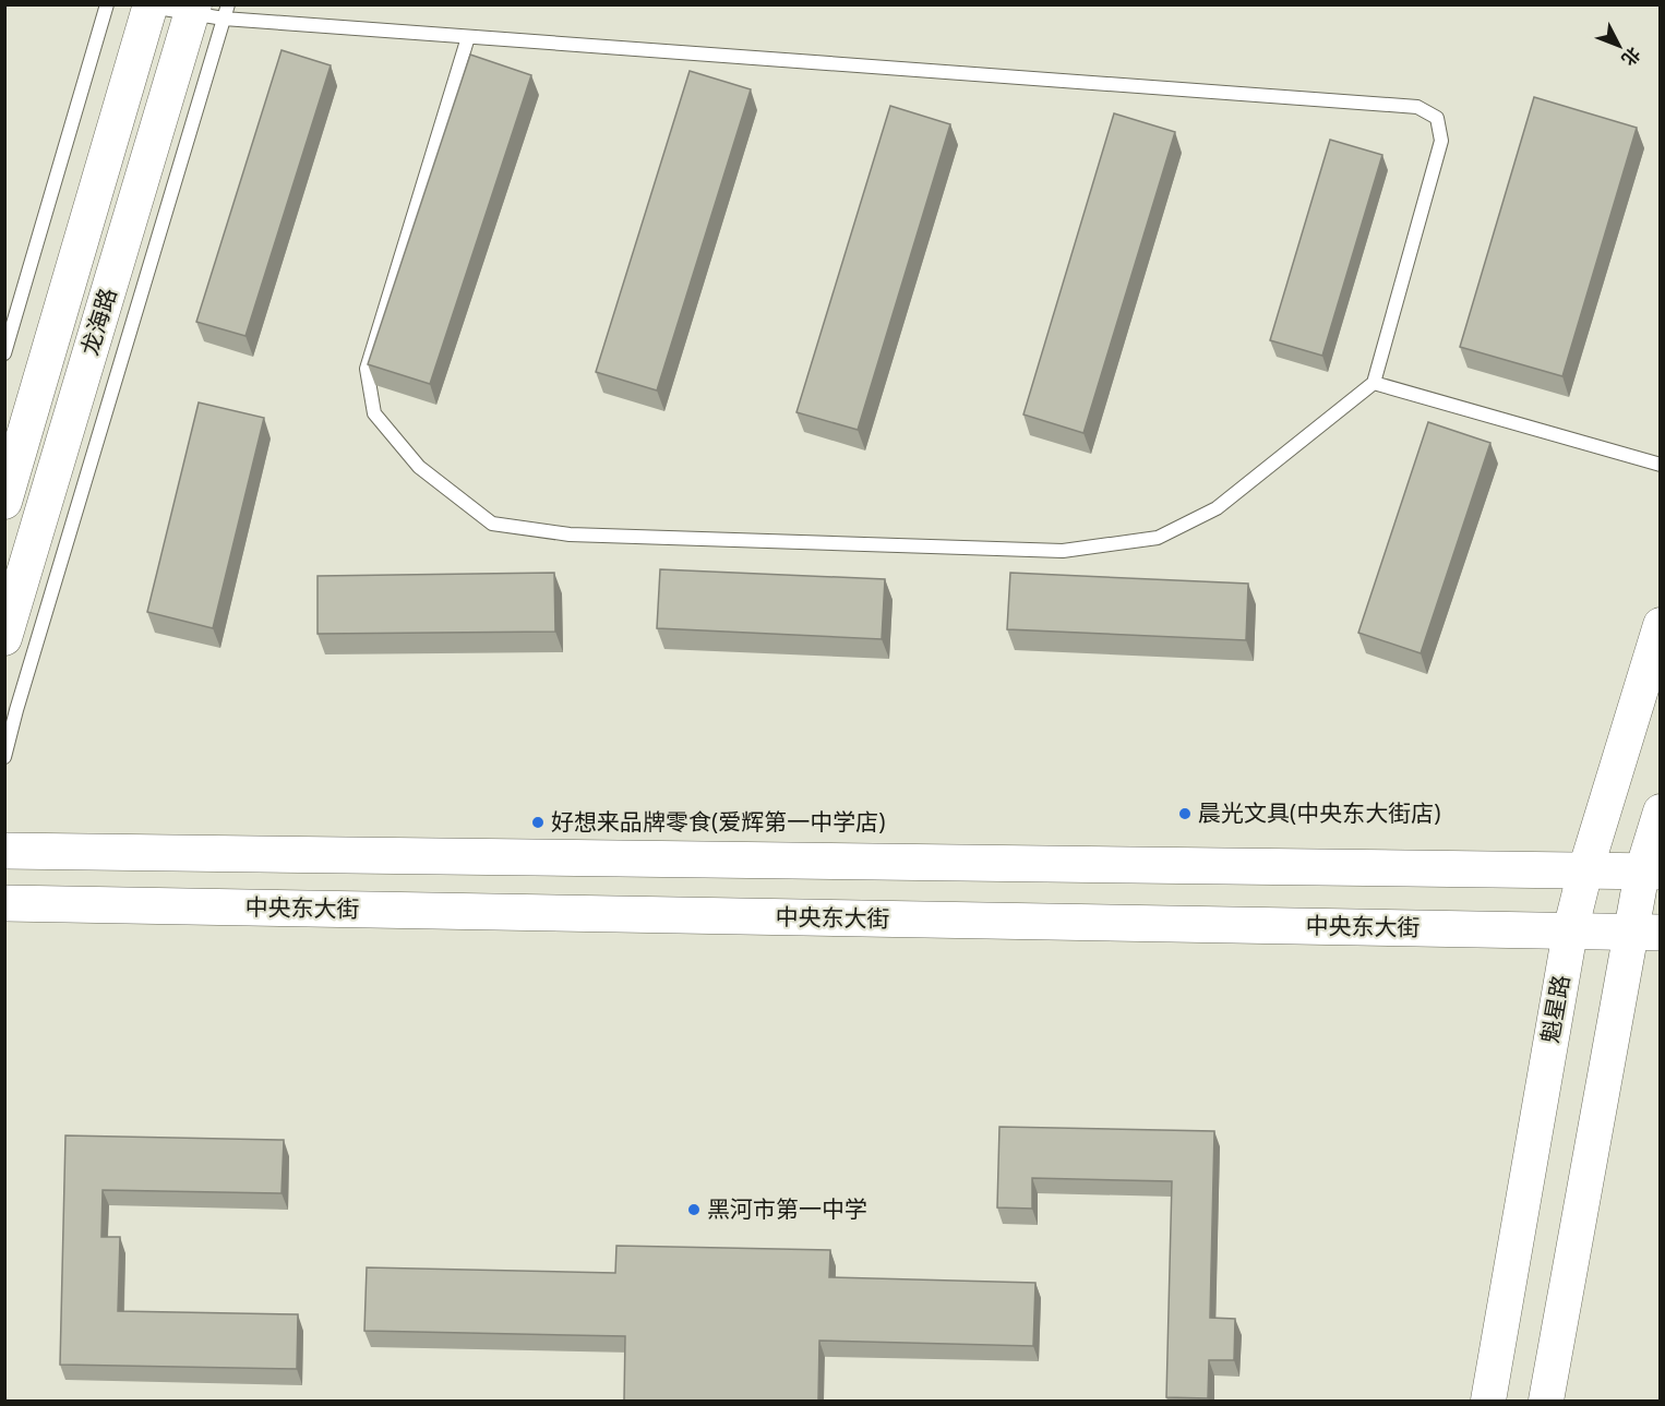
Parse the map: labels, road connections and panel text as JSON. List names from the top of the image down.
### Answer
{
  "streets": {
    "main road": ["中央东大街"],
    "street": ["龙海路", "魁星路"]
  },
  "crossings": [
    ["中央东大街", "魁星路"]
  ],
  "places": ["晨光文具(中央东大街店)", "好想来品牌零食(爱辉第一中学店)", "黑河市第一中学"],
  "north": "bottom right"
}
